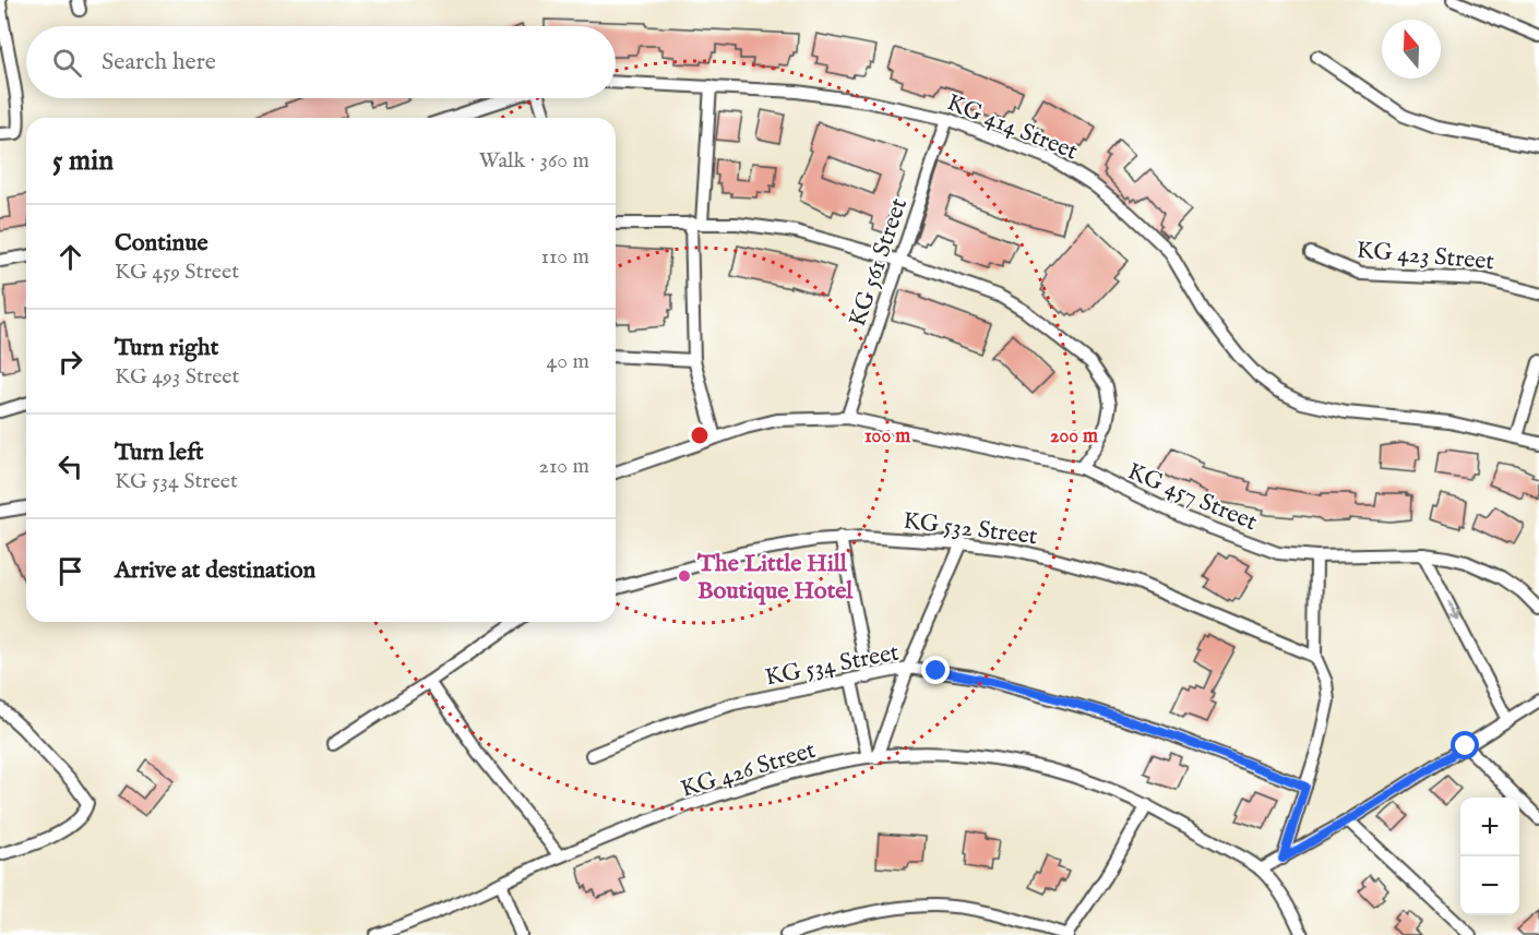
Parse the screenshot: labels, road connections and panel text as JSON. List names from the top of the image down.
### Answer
{
  "streets": {
    "street": [
      "KG 414 Street",
      "KG 423 Street",
      "KG 561 Street",
      "KG 457 Street",
      "KG 532 Street",
      "KG 534 Street",
      "KG 426 Street"
    ]
  },
  "crossings": [
    ["KG 414 Street", "KG 561 Street"],
    ["KG 561 Street", "KG 457 Street"]
  ],
  "places": ["The Little Hill Boutique Hotel"],
  "north": "top",
  "page": {
    "search": "Search here",
    "heading": ["5 min", "Walk · 360 m"],
    "list": [
      ["Continue", "KG 459 Street", "110 m"],
      ["Turn right", "KG 493 Street", "40 m"],
      ["Turn left", "KG 534 Street", "210 m"],
      "Arrive at destination"
    ],
    "map_buttons": ["+", "−"]
  },
  "rings": ["100 m", "200 m"]
}
